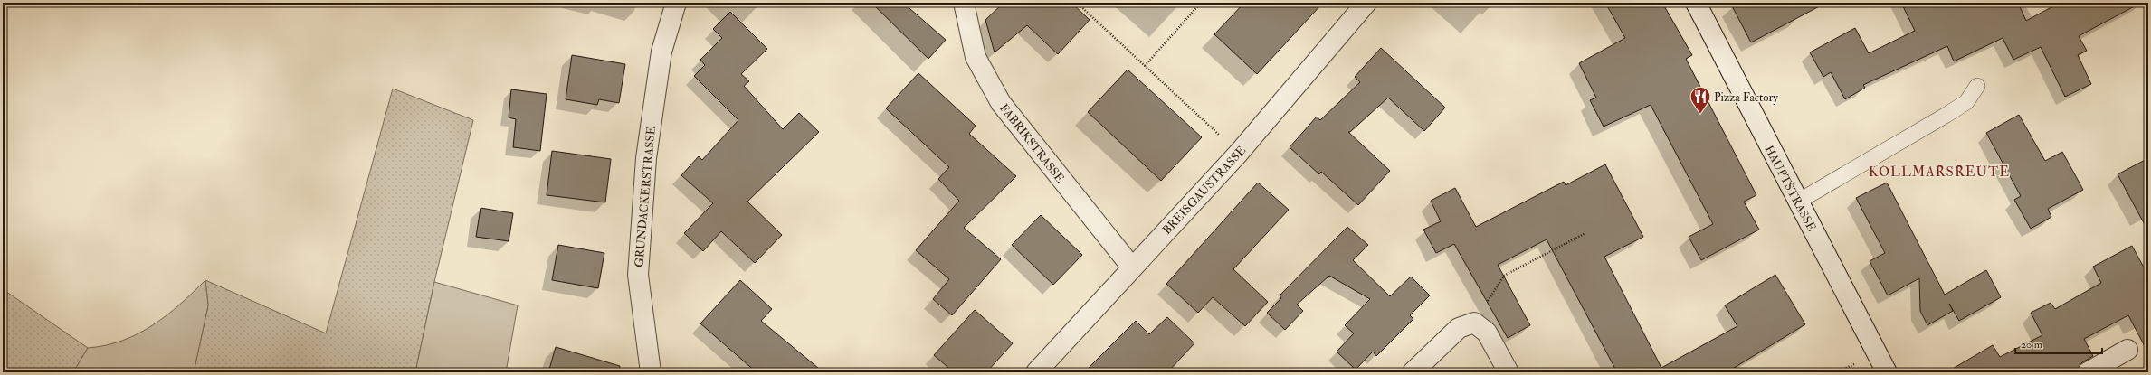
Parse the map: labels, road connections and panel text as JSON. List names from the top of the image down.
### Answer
{
  "streets": {
    "street": [
      "FABRIKSTRASSE",
      "HAUPTSTRASSE",
      "BREISGAUSTRASSE",
      "GRUNDACKERSTRASSE"
    ]
  },
  "crossings": [
    ["FABRIKSTRASSE", "BREISGAUSTRASSE"]
  ],
  "districts": ["KOLLMARSREUTE"],
  "places": {
    "restaurant": ["Pizza Factory"]
  },
  "scale_bar": "20 m"
}
